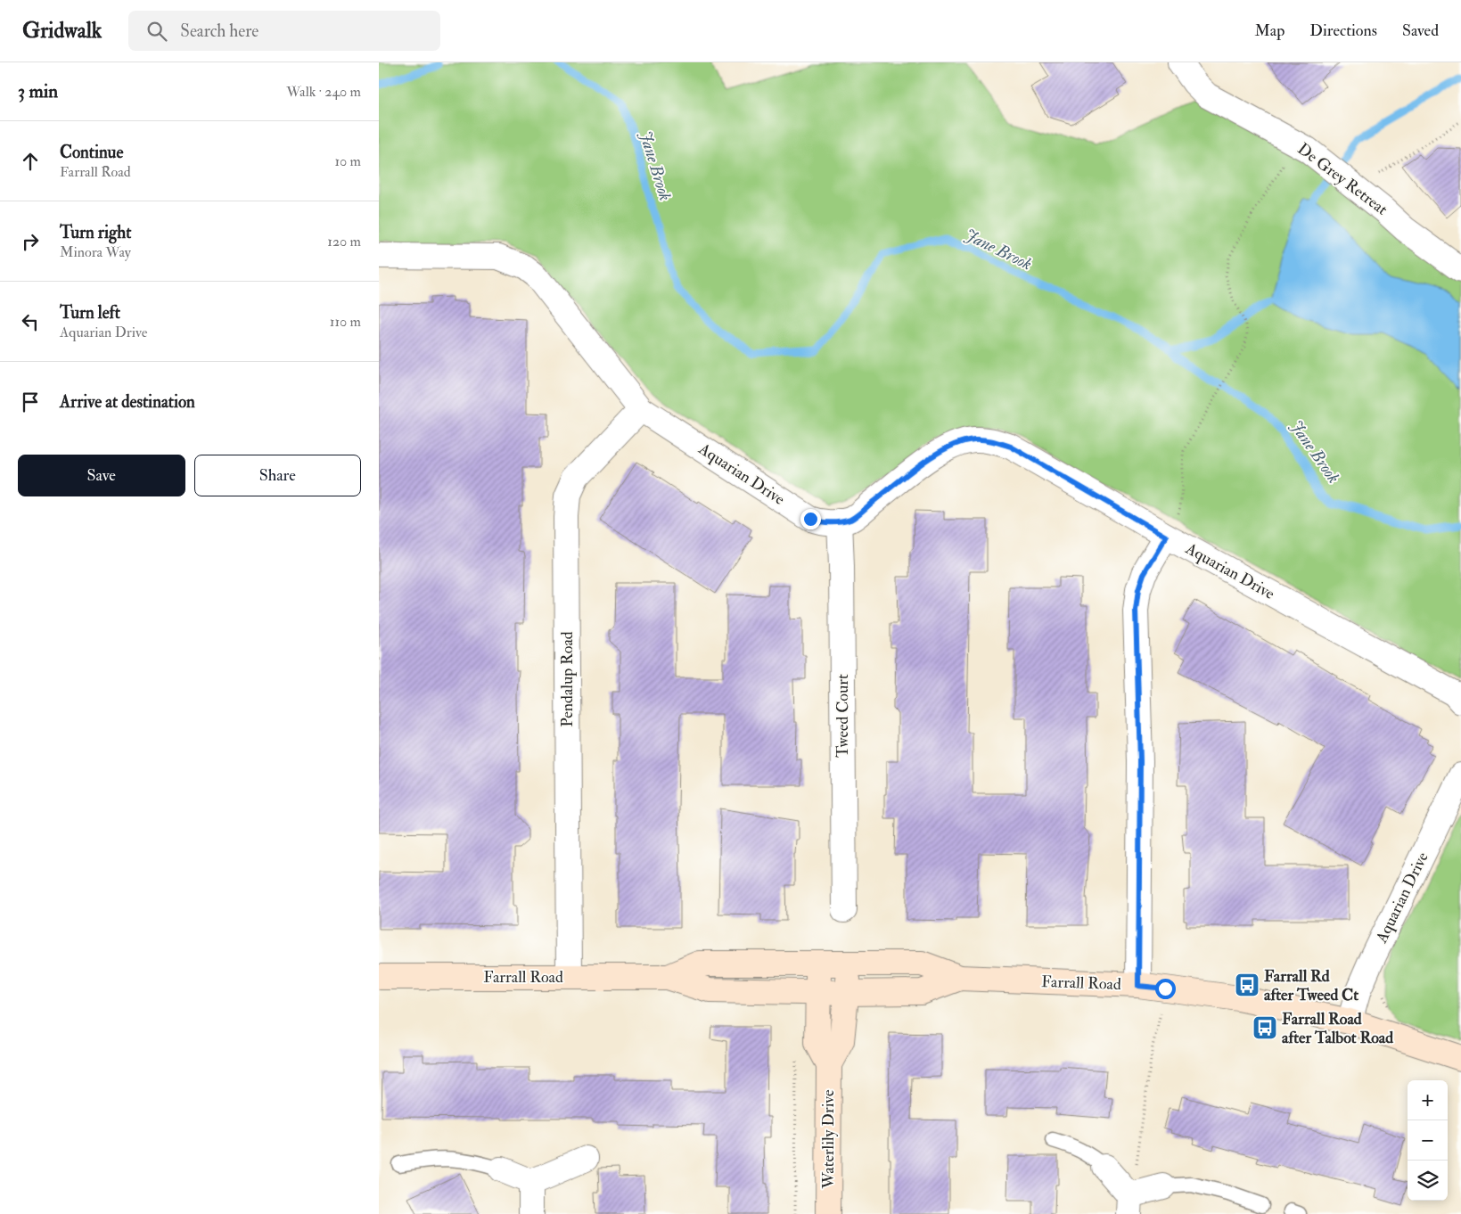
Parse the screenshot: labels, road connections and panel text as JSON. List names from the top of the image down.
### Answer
{
  "streets": {
    "main road": ["Farrall Road", "Waterlily Drive"],
    "street": [
      "De Grey Retreat",
      "Aquarian Drive",
      "Pendalup Road",
      "Tweed Court"
    ]
  },
  "crossings": [
    ["Aquarian Drive", "Pendalup Road"],
    ["Aquarian Drive", "Tweed Court"],
    ["Aquarian Drive", "Farrall Road"],
    ["Pendalup Road", "Farrall Road"],
    ["Farrall Road", "Waterlily Drive"]
  ],
  "water": ["Jane Brook"],
  "places": {
    "bus stop": ["Farrall Rd after Tweed Ct", "Farrall Road after Talbot Road"]
  },
  "page": {
    "header": "Gridwalk",
    "search": "Search here",
    "nav": ["Map", "Directions", "Saved"],
    "heading": ["3 min", "Walk · 240 m"],
    "list": [
      ["Continue", "Farrall Road", "10 m"],
      ["Turn right", "Minora Way", "120 m"],
      ["Turn left", "Aquarian Drive", "110 m"],
      "Arrive at destination"
    ],
    "buttons": ["Save", "Share"],
    "map_buttons": ["+", "−"]
  }
}
